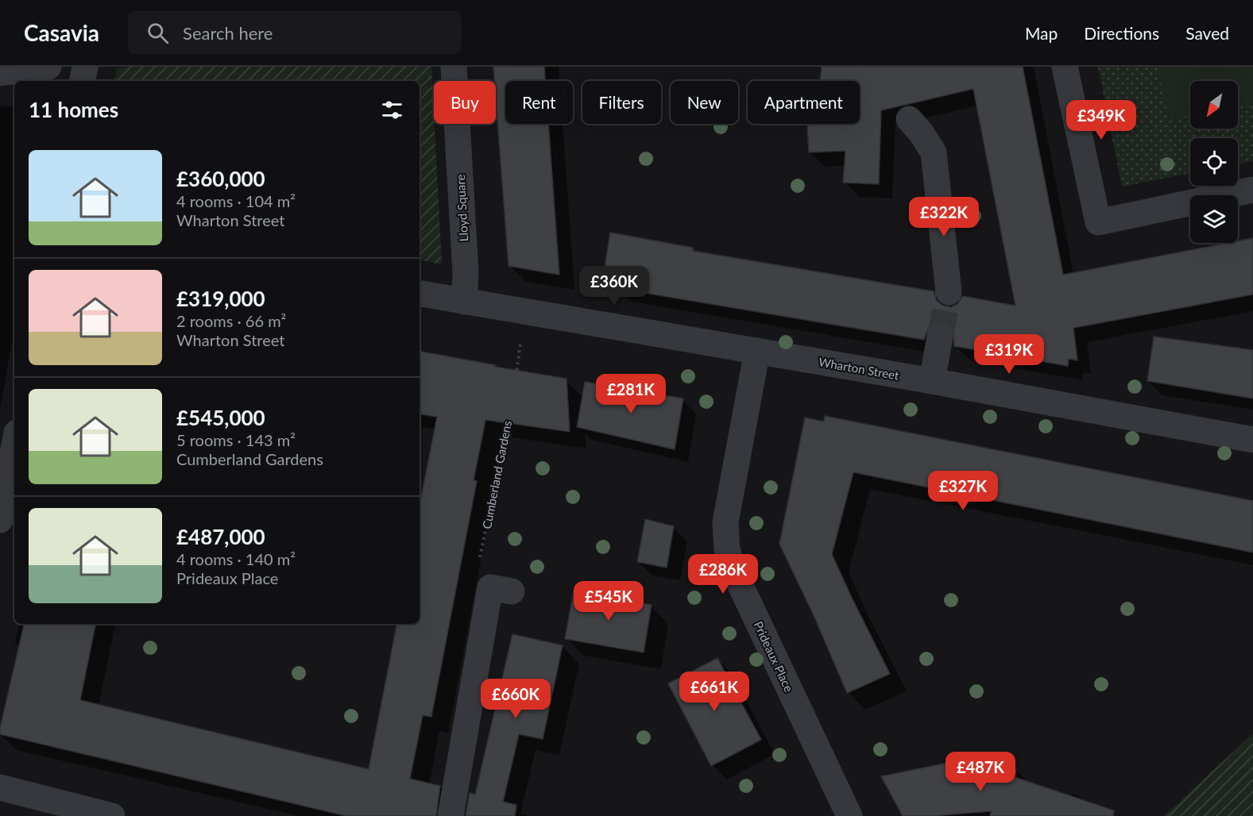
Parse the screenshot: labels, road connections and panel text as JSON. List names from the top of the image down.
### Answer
{
  "streets": {
    "street": ["Lloyd Square", "Wharton Street", "Prideaux Place"],
    "path": ["Cumberland Gardens"]
  },
  "crossings": [
    ["Lloyd Square", "Wharton Street"],
    ["Wharton Street", "Prideaux Place"]
  ],
  "north": "bottom left",
  "page": {
    "header": "Casavia",
    "search": "Search here",
    "nav": ["Map", "Directions", "Saved"],
    "chip": [
      "Buy",
      "Rent",
      "Filters",
      "New",
      "Apartment"
    ],
    "heading": "11 homes",
    "price": [
      "£349K",
      "£322K",
      "£360K",
      "£319K",
      "£281K",
      "£327K",
      "£286K",
      "£545K",
      "£661K",
      "£660K",
      "£487K"
    ],
    "list": [
      {
        "name": "£360,000",
        "note": "4 rooms · 104 m² · Wharton Street"
      },
      {
        "name": "£319,000",
        "note": "2 rooms · 66 m² · Wharton Street"
      },
      {
        "name": "£545,000",
        "note": "5 rooms · 143 m² · Cumberland Gardens"
      },
      {
        "name": "£487,000",
        "note": "4 rooms · 140 m² · Prideaux Place"
      }
    ]
  }
}
